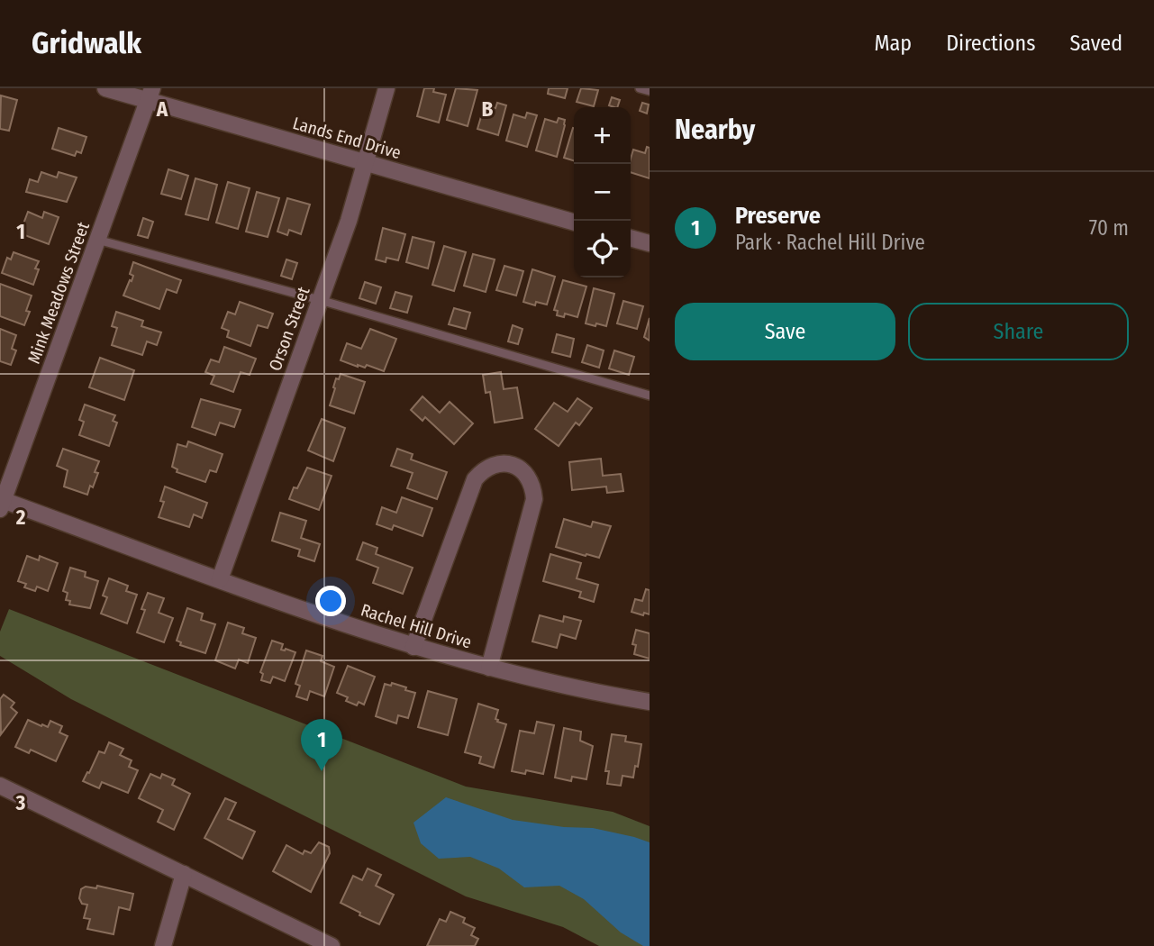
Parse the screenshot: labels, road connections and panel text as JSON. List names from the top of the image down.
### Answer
{
  "streets": {
    "street": [
      "Lands End Drive",
      "Mink Meadows Street",
      "Orson Street",
      "Rachel Hill Drive"
    ]
  },
  "crossings": [
    ["Lands End Drive", "Mink Meadows Street"],
    ["Lands End Drive", "Orson Street"],
    ["Mink Meadows Street", "Rachel Hill Drive"],
    ["Orson Street", "Rachel Hill Drive"]
  ],
  "page": {
    "header": "Gridwalk",
    "nav": ["Map", "Directions", "Saved"],
    "heading": "Nearby",
    "map_buttons": ["+", "−"],
    "list": [
      {
        "mark": "1",
        "name": "Preserve",
        "note": "Park · Rachel Hill Drive",
        "value": "70 m"
      }
    ],
    "buttons": ["Save", "Share"],
    "pins": "1"
  },
  "grid": {
    "columns": ["A", "B"],
    "rows": ["1", "2", "3"]
  }
}
